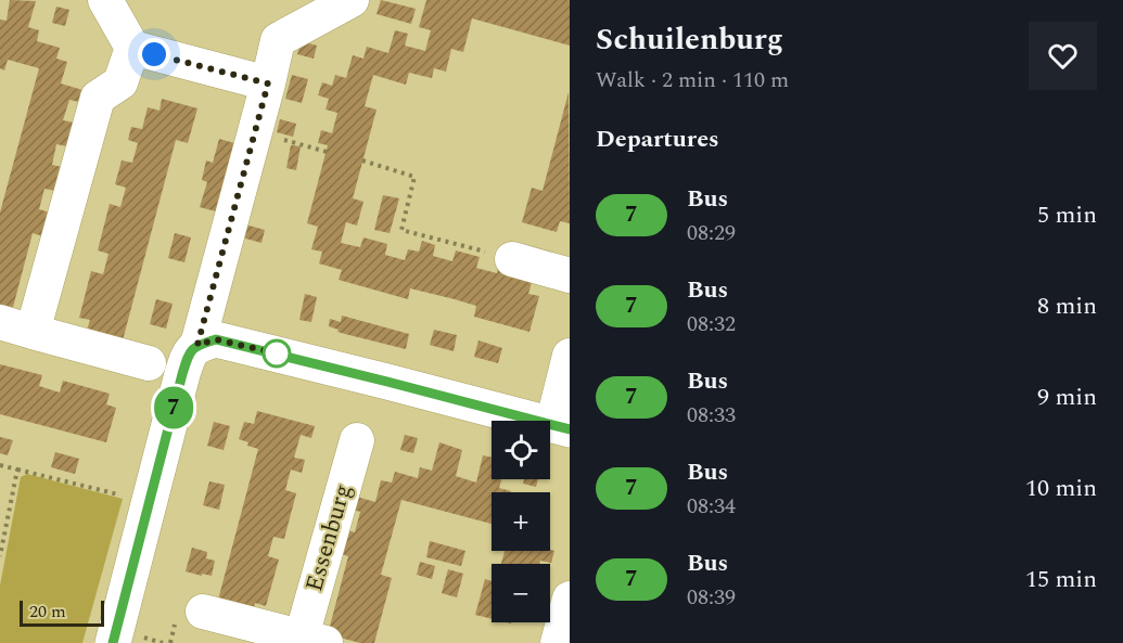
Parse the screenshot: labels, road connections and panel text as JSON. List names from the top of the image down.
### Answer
{
  "streets": {
    "street": ["Essenburg"]
  },
  "lines": ["bus line 7"],
  "scale_bar": "20 m",
  "page": {
    "on_map": "7",
    "heading": [
      ["Schuilenburg", "Walk · 2 min · 110 m"],
      "Departures"
    ],
    "list": [
      {
        "mark": "7",
        "name": "Bus",
        "note": "08:29",
        "value": "5 min"
      },
      {
        "mark": "7",
        "name": "Bus",
        "note": "08:32",
        "value": "8 min"
      },
      {
        "mark": "7",
        "name": "Bus",
        "note": "08:33",
        "value": "9 min"
      },
      {
        "mark": "7",
        "name": "Bus",
        "note": "08:34",
        "value": "10 min"
      },
      {
        "mark": "7",
        "name": "Bus",
        "note": "08:39",
        "value": "15 min"
      }
    ],
    "map_buttons": ["+", "−"],
    "scale": "20 m"
  }
}
